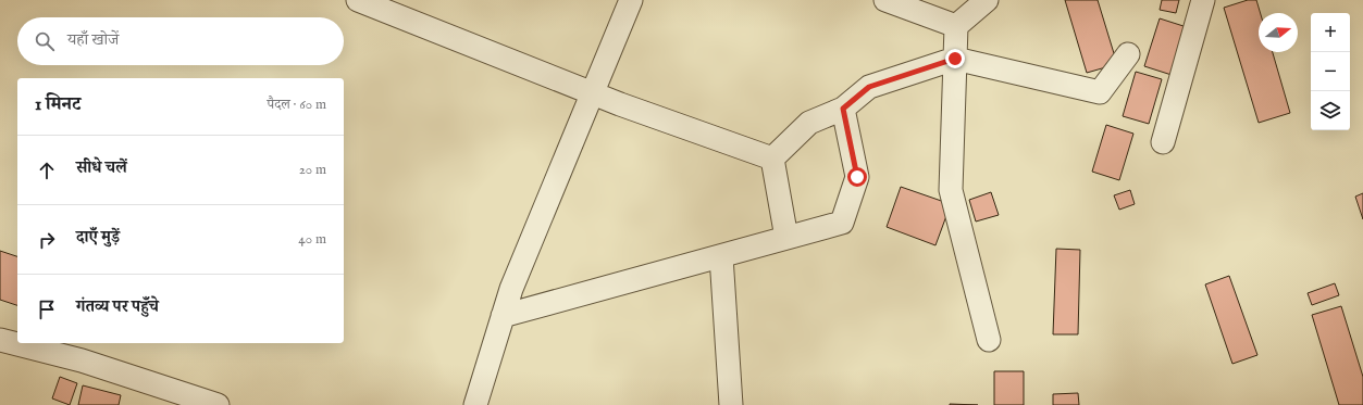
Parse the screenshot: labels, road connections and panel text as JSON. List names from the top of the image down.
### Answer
{
  "north": "right",
  "page": {
    "map_buttons": ["+", "−"],
    "search": "यहाँ खोजें",
    "heading": ["1 मिनट", "पैदल · 60 m"],
    "list": [
      ["सीधे चलें", "20 m"],
      ["दाएँ मुड़ें", "40 m"],
      "गंतव्य पर पहुँचे"
    ]
  }
}
